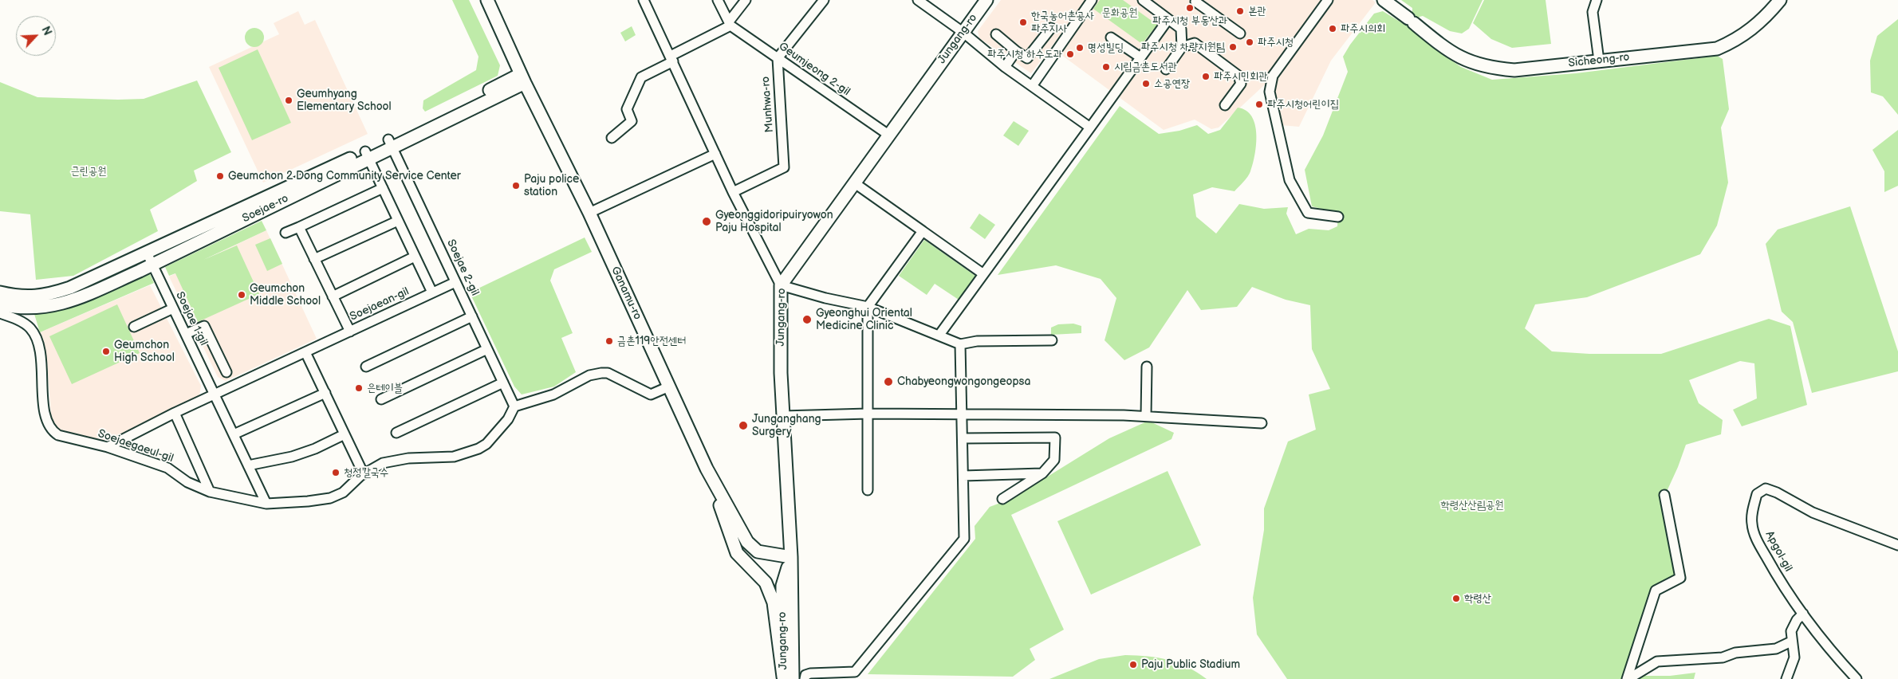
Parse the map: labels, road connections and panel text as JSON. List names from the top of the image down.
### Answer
{
  "streets": {
    "street": [
      "Jungang-ro",
      "Sicheong-ro",
      "Geumjeong 2-gil",
      "Munhwa-ro",
      "Soejae-ro",
      "Soejae 2-gil",
      "Ganamu-ro",
      "Soejaean-gil",
      "Soejae 1-gil",
      "Soejaegaeul-gil",
      "Apgol-gil"
    ]
  },
  "crossings": [
    ["Jungang-ro", "Geumjeong 2-gil"],
    ["Jungang-ro", "Ganamu-ro"],
    ["Geumjeong 2-gil", "Munhwa-ro"],
    ["Soejae-ro", "Soejae 1-gil"],
    ["Soejae 2-gil", "Soejaean-gil"],
    ["Soejae 2-gil", "Soejaegaeul-gil"],
    ["Soejae 1-gil", "Soejaegaeul-gil"]
  ],
  "parks": ["문화공원", "근린공원", "학령산산림공원"],
  "places": [
    "파주시청 부동산과",
    "본관",
    "한국농어촌공사 파주지사",
    "파주시의회",
    "파주시청",
    "파주시청 차량지원팀",
    "명성빌딩",
    "파주시청 하수도과",
    "시립금촌도서관",
    "파주시민회관",
    "소공연장",
    "Geumhyang Elementary School",
    "파주시청어린이집",
    "Geumchon 2 Dong Community Service Center",
    "Paju police station",
    "Gyeonggidoripuiryowon Paju Hospital",
    "Geumchon Middle School",
    "Gyeonghui Oriental Medicine Clinic",
    "금촌119안전센터",
    "Geumchon High School",
    "Chabyeongwongongeopsa",
    "은테이블",
    "Junganghang Surgery",
    "청정칼국수",
    "학령산",
    "Paju Public Stadium"
  ],
  "north": "top right"
}
